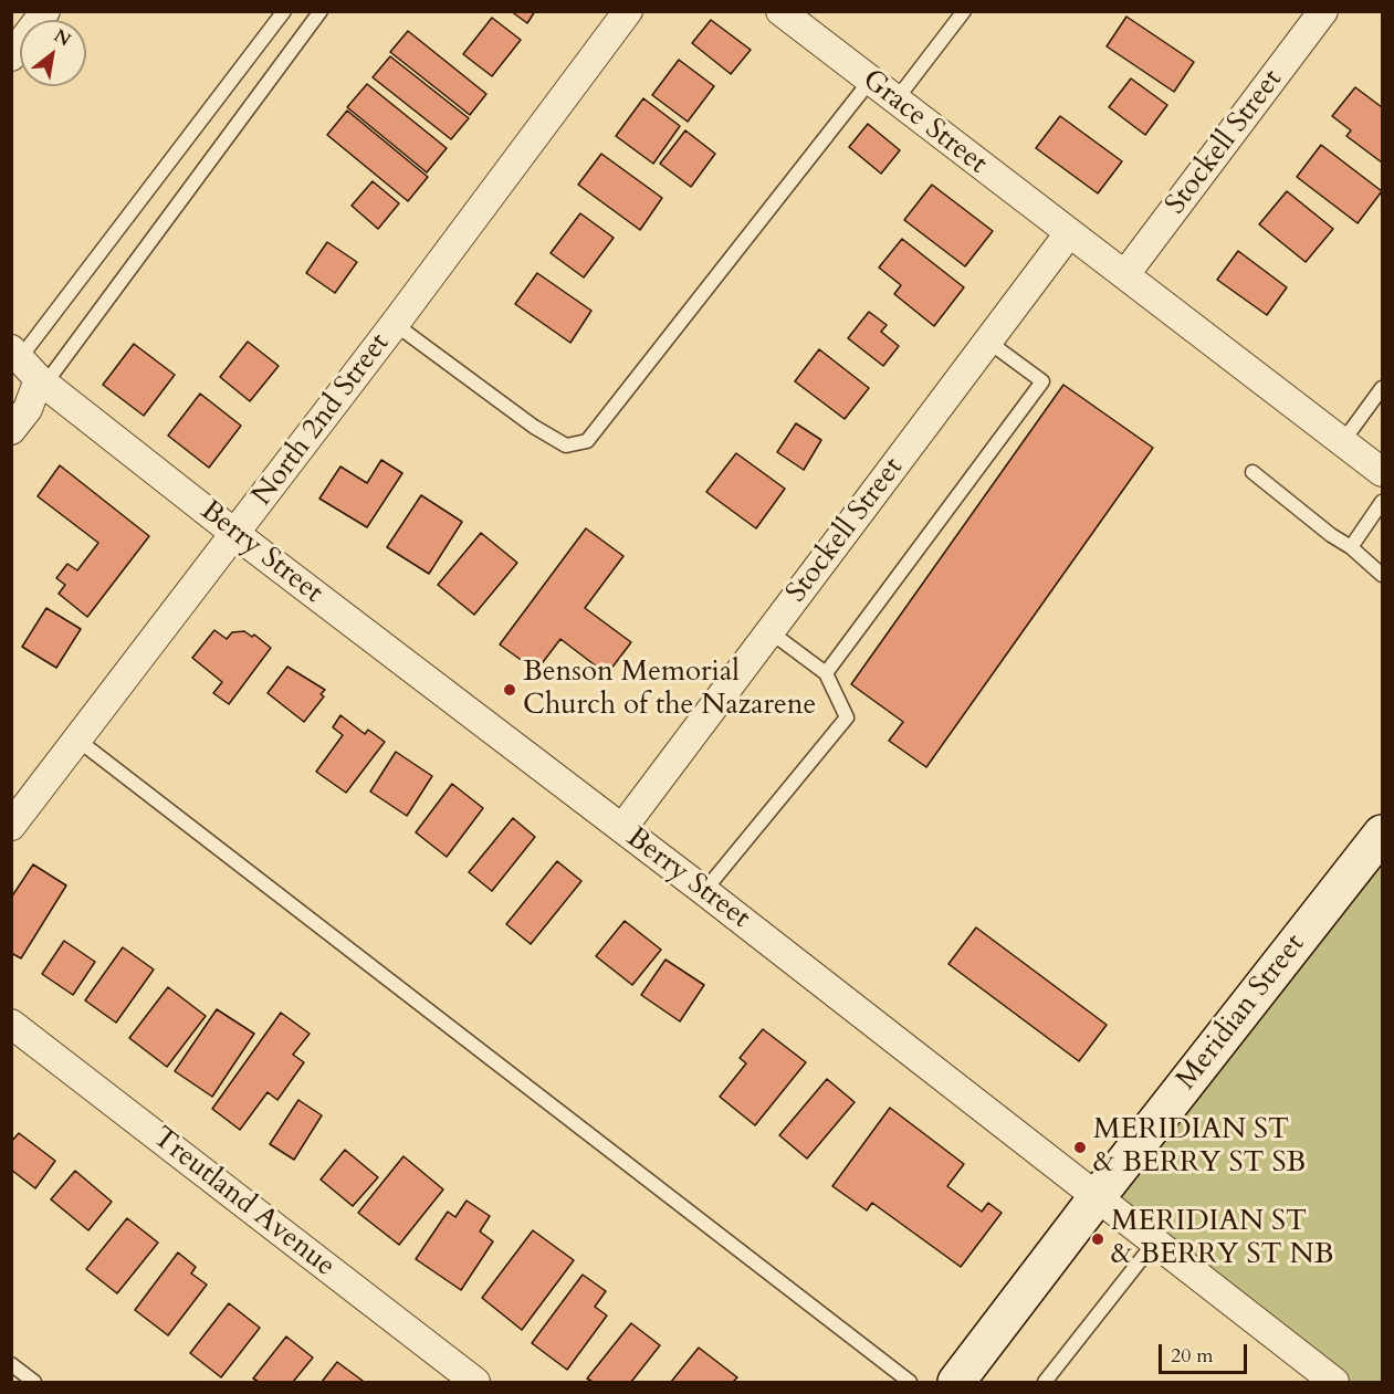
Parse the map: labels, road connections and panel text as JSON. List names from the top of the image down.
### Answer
{
  "streets": {
    "street": [
      "Grace Street",
      "Stockell Street",
      "North 2nd Street",
      "Berry Street",
      "Meridian Street",
      "Treutland Avenue"
    ]
  },
  "crossings": [
    ["Grace Street", "Stockell Street"],
    ["Stockell Street", "Berry Street"],
    ["North 2nd Street", "Berry Street"],
    ["Berry Street", "Meridian Street"]
  ],
  "places": ["Benson Memorial Church of the Nazarene", "MERIDIAN ST & BERRY ST SB", "MERIDIAN ST & BERRY ST NB"],
  "scale_bar": "20 m",
  "north": "top right"
}
